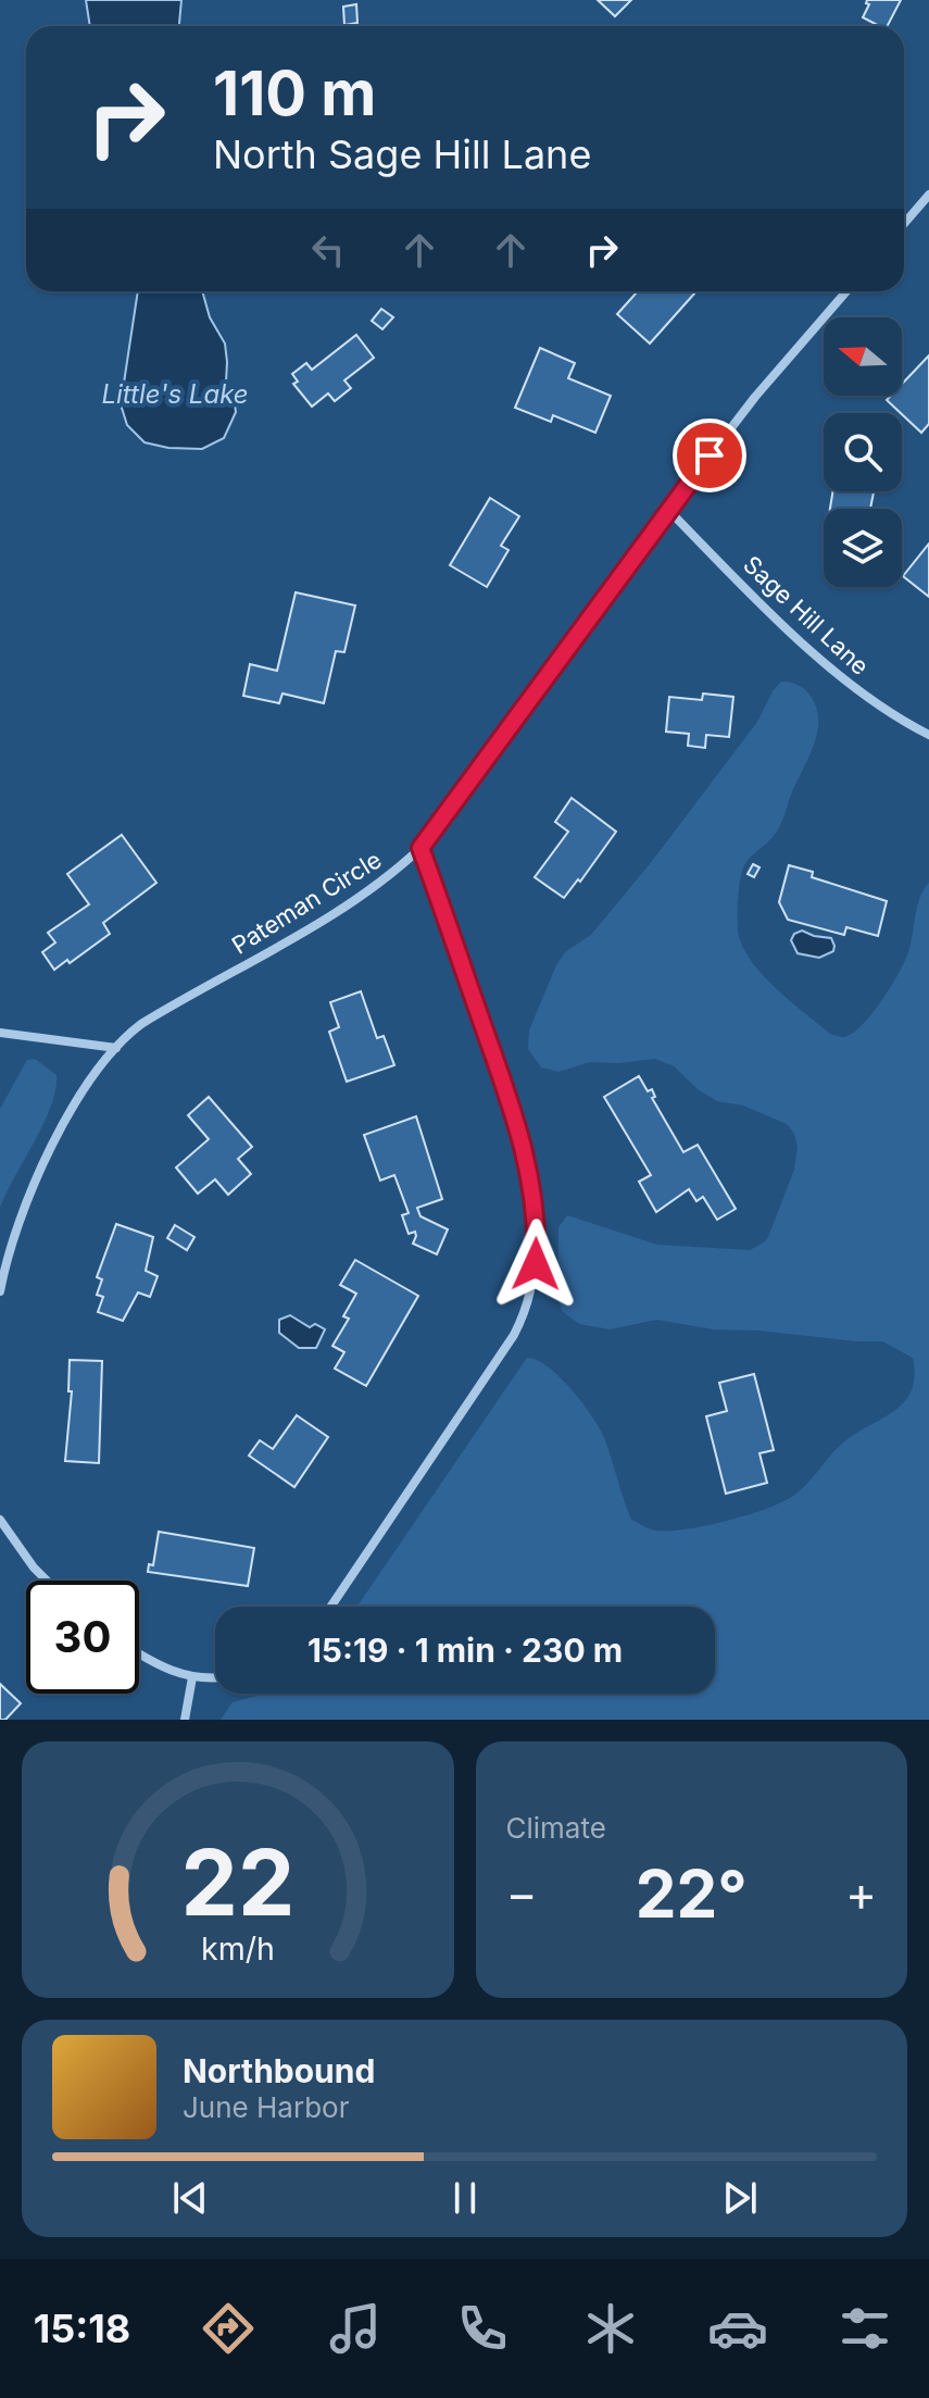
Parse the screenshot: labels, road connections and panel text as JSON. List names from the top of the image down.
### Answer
{
  "streets": {
    "street": ["Sage Hill Lane", "Pateman Circle"]
  },
  "crossings": [
    ["Sage Hill Lane", "Pateman Circle"]
  ],
  "water": ["Little's Lake"],
  "north": "left",
  "page": {
    "turn": ["110 m", "North Sage Hill Lane"],
    "limit": "30",
    "trip": "15:19 · 1 min · 230 m",
    "tile": "Climate",
    "heat": ["−", "22°", "+"],
    "song": ["Northbound", "June Harbor"],
    "tabs": "15:18",
    "gauge": ["22", "km/h"]
  }
}
